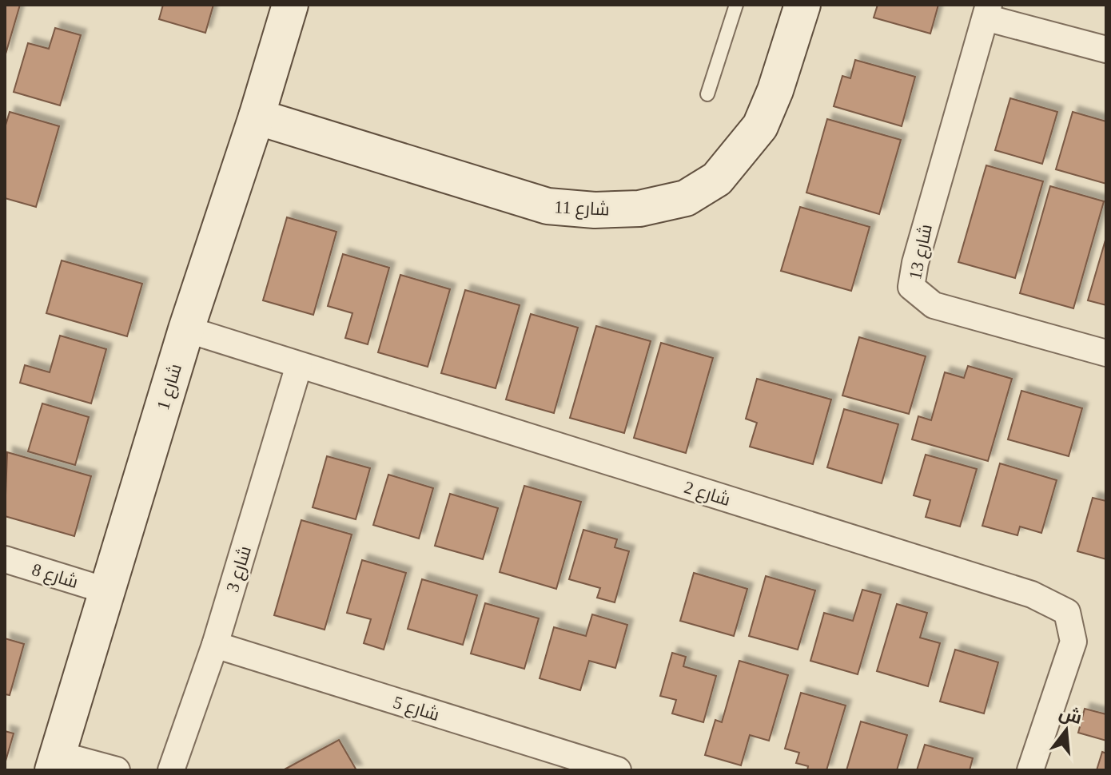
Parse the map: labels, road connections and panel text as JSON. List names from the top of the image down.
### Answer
{
  "streets": {
    "street": [
      "شارع 11",
      "شارع 13",
      "شارع 1",
      "شارع 2",
      "شارع 3",
      "شارع 8",
      "شارع 5"
    ]
  },
  "crossings": [
    ["شارع 11", "شارع 1"],
    ["شارع 1", "شارع 2"],
    ["شارع 1", "شارع 8"],
    ["شارع 2", "شارع 3"],
    ["شارع 3", "شارع 5"]
  ],
  "north": "top"
}
